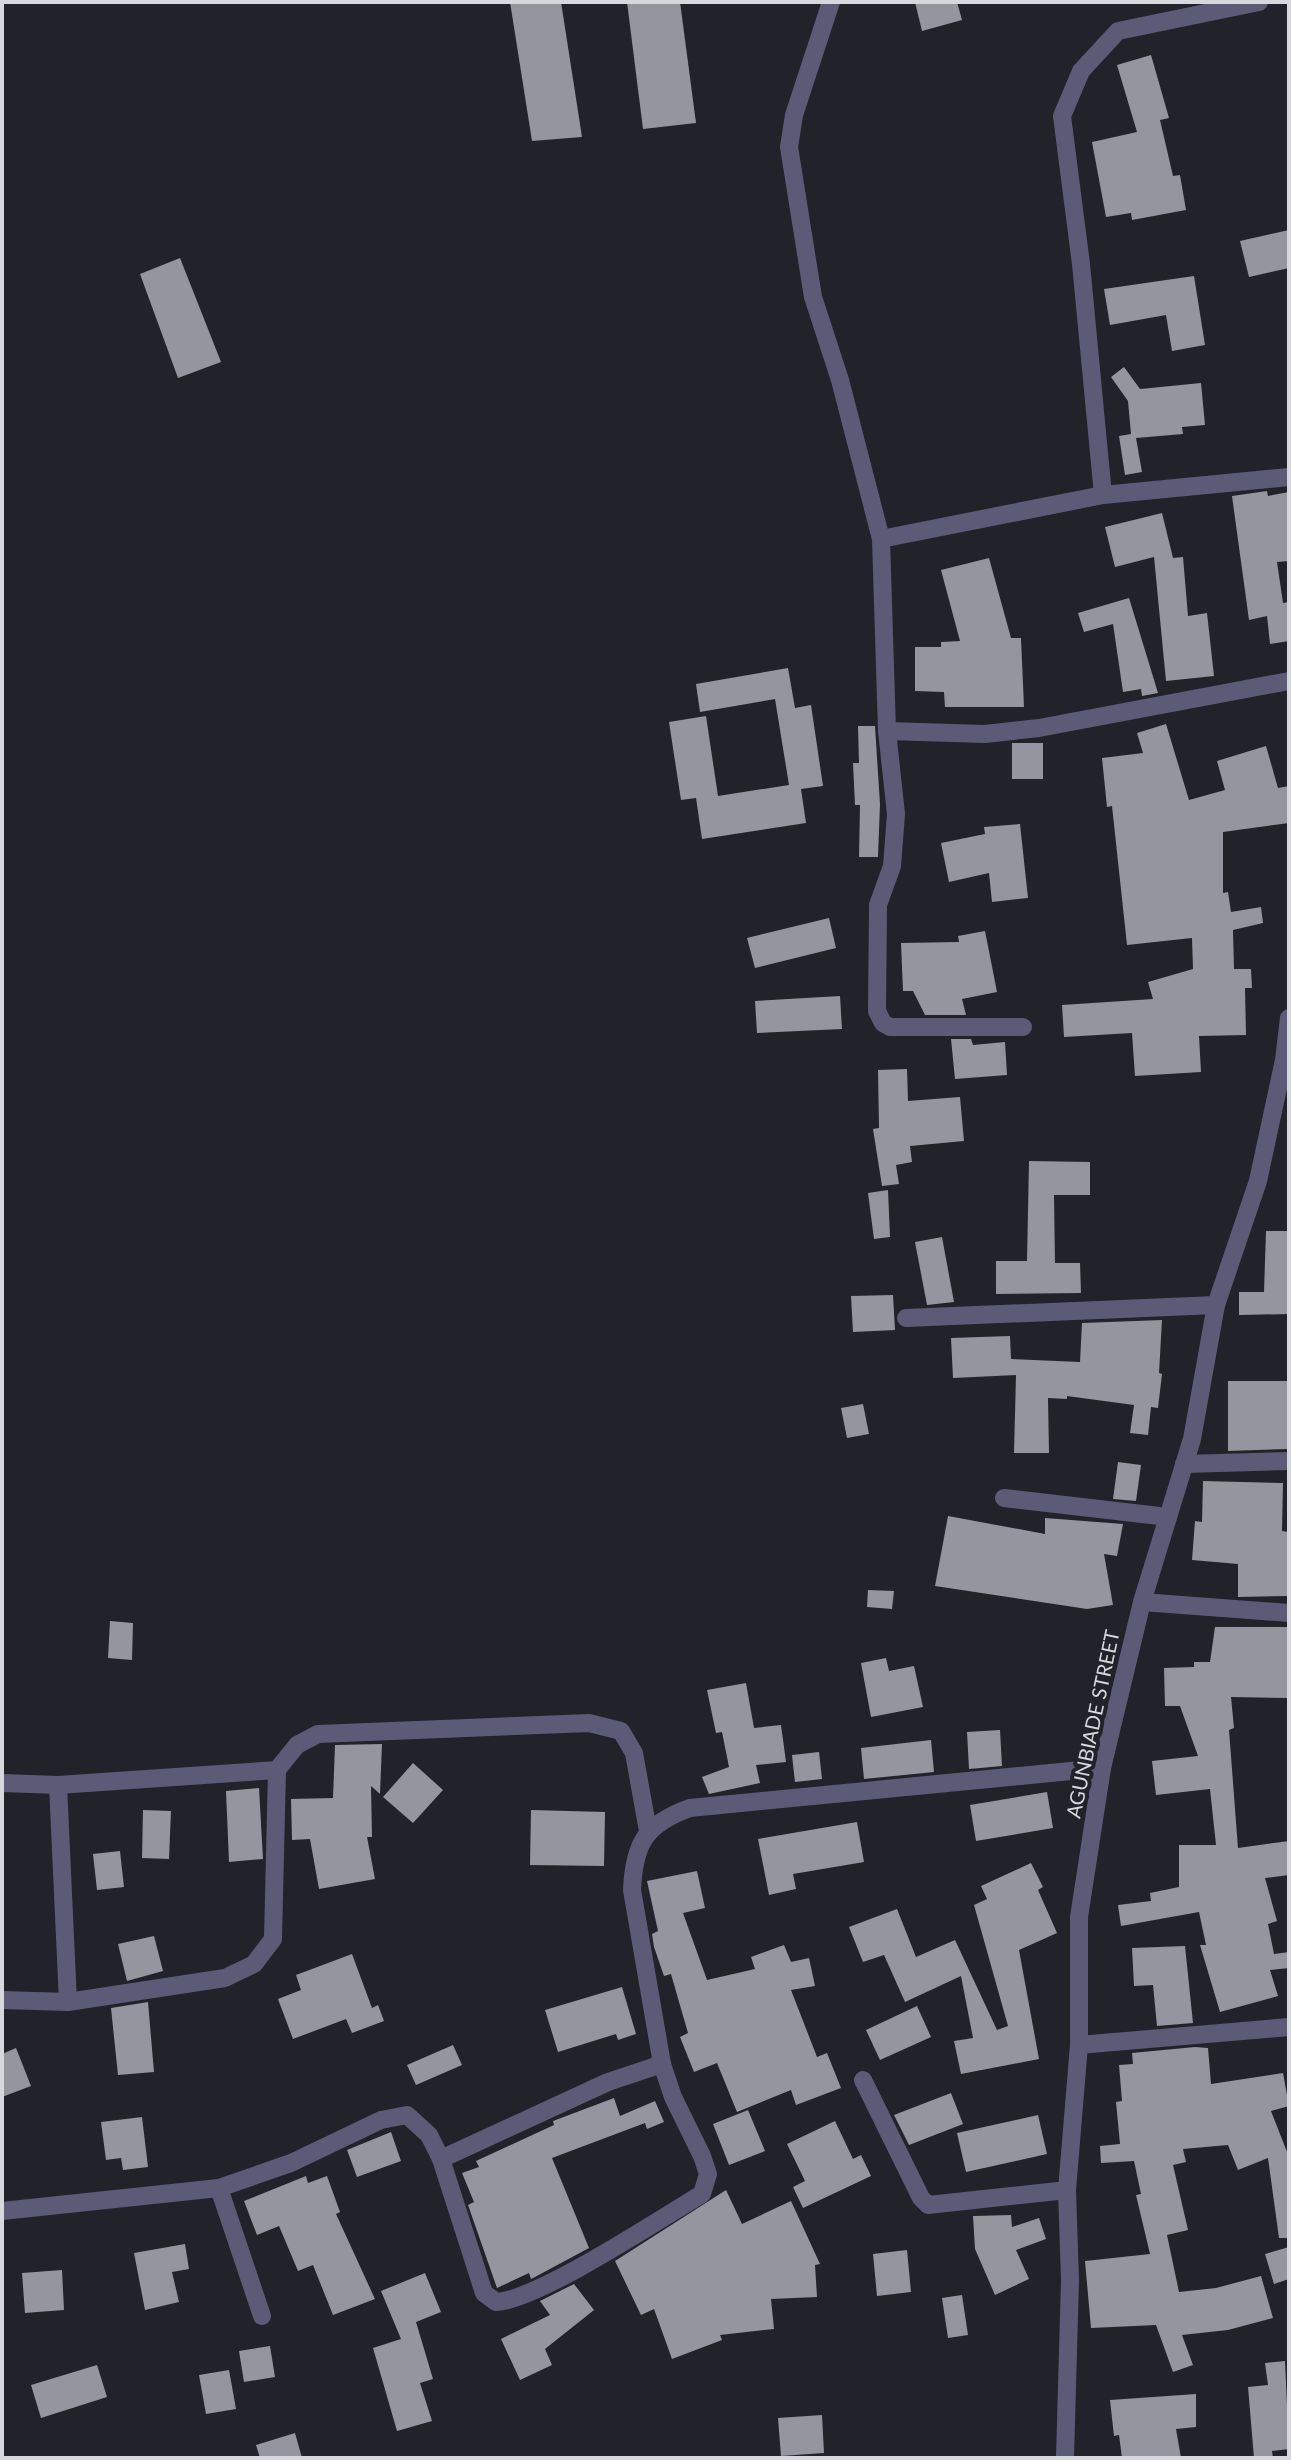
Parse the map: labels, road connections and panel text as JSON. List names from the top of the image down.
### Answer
{
  "streets": {
    "street": ["AGUNBIADE STREET"]
  }
}
